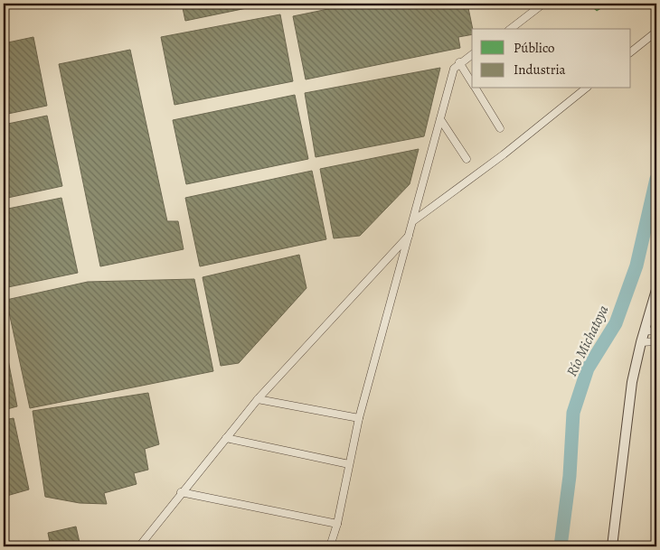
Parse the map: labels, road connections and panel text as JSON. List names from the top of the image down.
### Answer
{
  "water": ["Río Michatoya"],
  "legend": ["Público", "Industria"]
}
